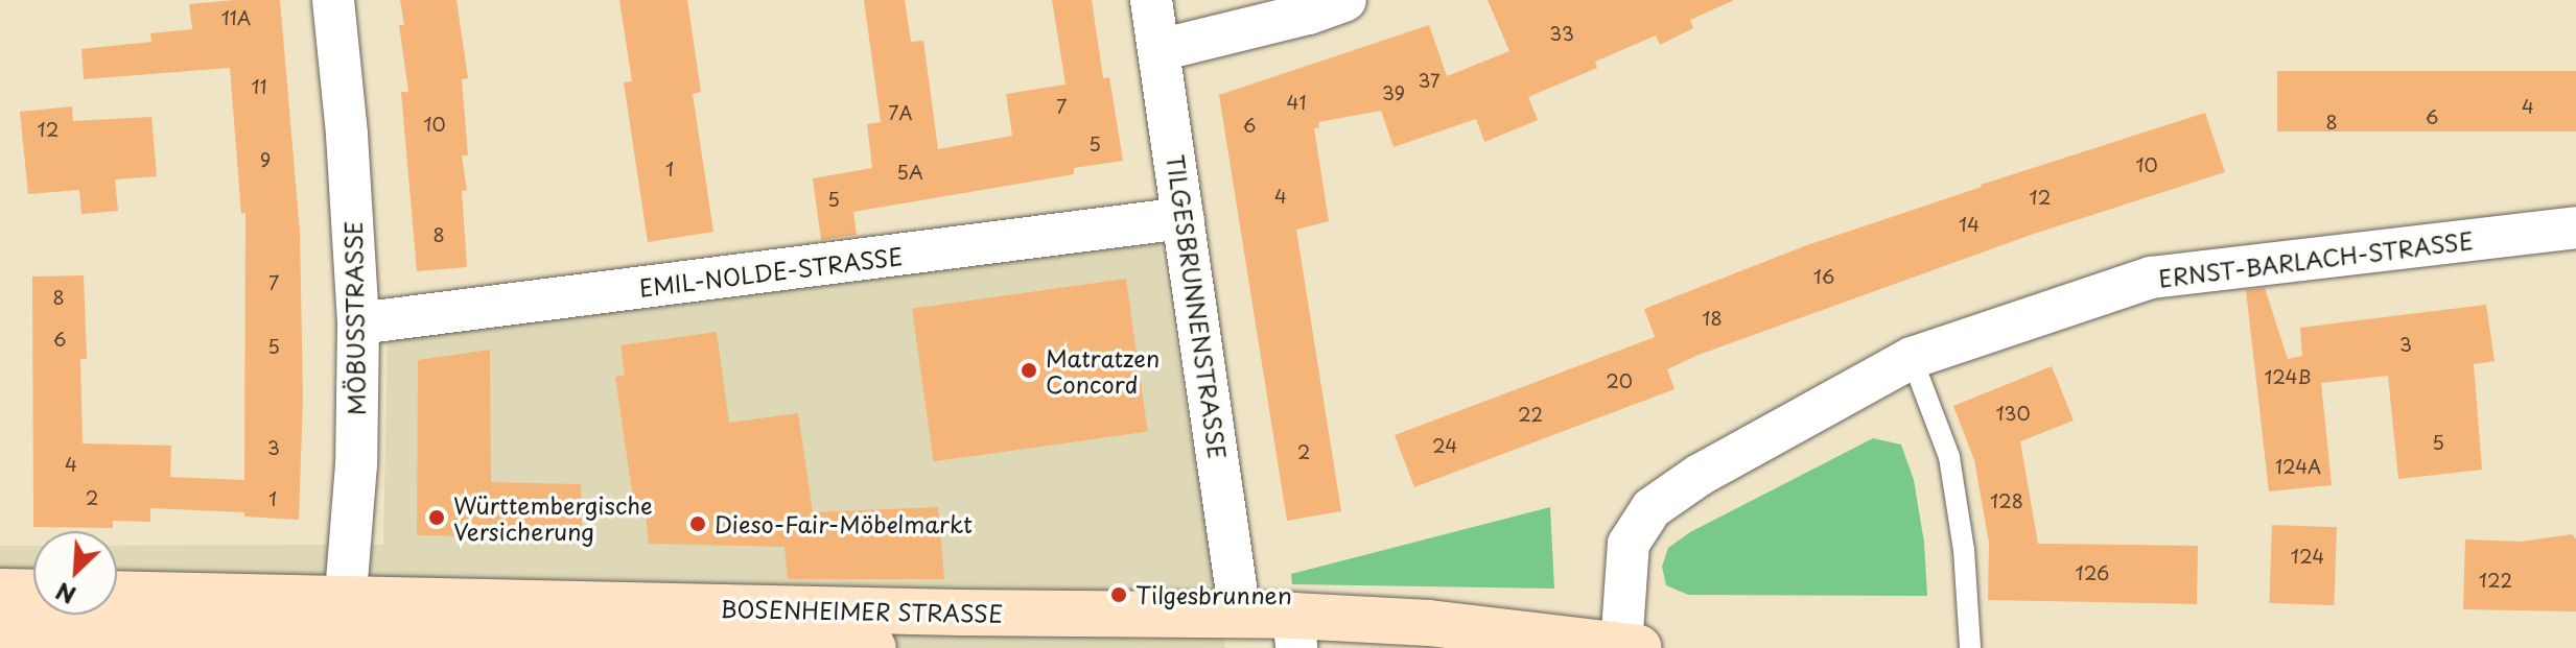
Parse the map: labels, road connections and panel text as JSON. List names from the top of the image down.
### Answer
{
  "streets": {
    "street": [
      "ERNST-BARLACH-STRASSE",
      "EMIL-NOLDE-STRASSE",
      "TILGESBRUNNENSTRASSE",
      "MÖBUSSTRASSE",
      "BOSENHEIMER STRASSE"
    ]
  },
  "crossings": [
    ["ERNST-BARLACH-STRASSE", "BOSENHEIMER STRASSE"],
    ["EMIL-NOLDE-STRASSE", "TILGESBRUNNENSTRASSE"],
    ["EMIL-NOLDE-STRASSE", "MÖBUSSTRASSE"],
    ["TILGESBRUNNENSTRASSE", "BOSENHEIMER STRASSE"],
    ["MÖBUSSTRASSE", "BOSENHEIMER STRASSE"]
  ],
  "places": [
    "Matratzen Concord",
    "Württembergische Versicherung",
    "Dieso-Fair-Möbelmarkt",
    "Tilgesbrunnen"
  ],
  "house_numbers": [
    "11A",
    "33",
    "37",
    "11",
    "39",
    "41",
    "7",
    "4",
    "7A",
    "6",
    "8",
    "10",
    "6",
    "12",
    "5",
    "9",
    "10",
    "1",
    "5A",
    "4",
    "12",
    "5",
    "14",
    "8",
    "16",
    "7",
    "8",
    "18",
    "6",
    "3",
    "5",
    "124B",
    "20",
    "130",
    "22",
    "5",
    "24",
    "3",
    "2",
    "4",
    "124A",
    "2",
    "1",
    "128",
    "124",
    "126",
    "122"
  ],
  "north": "bottom left"
}
